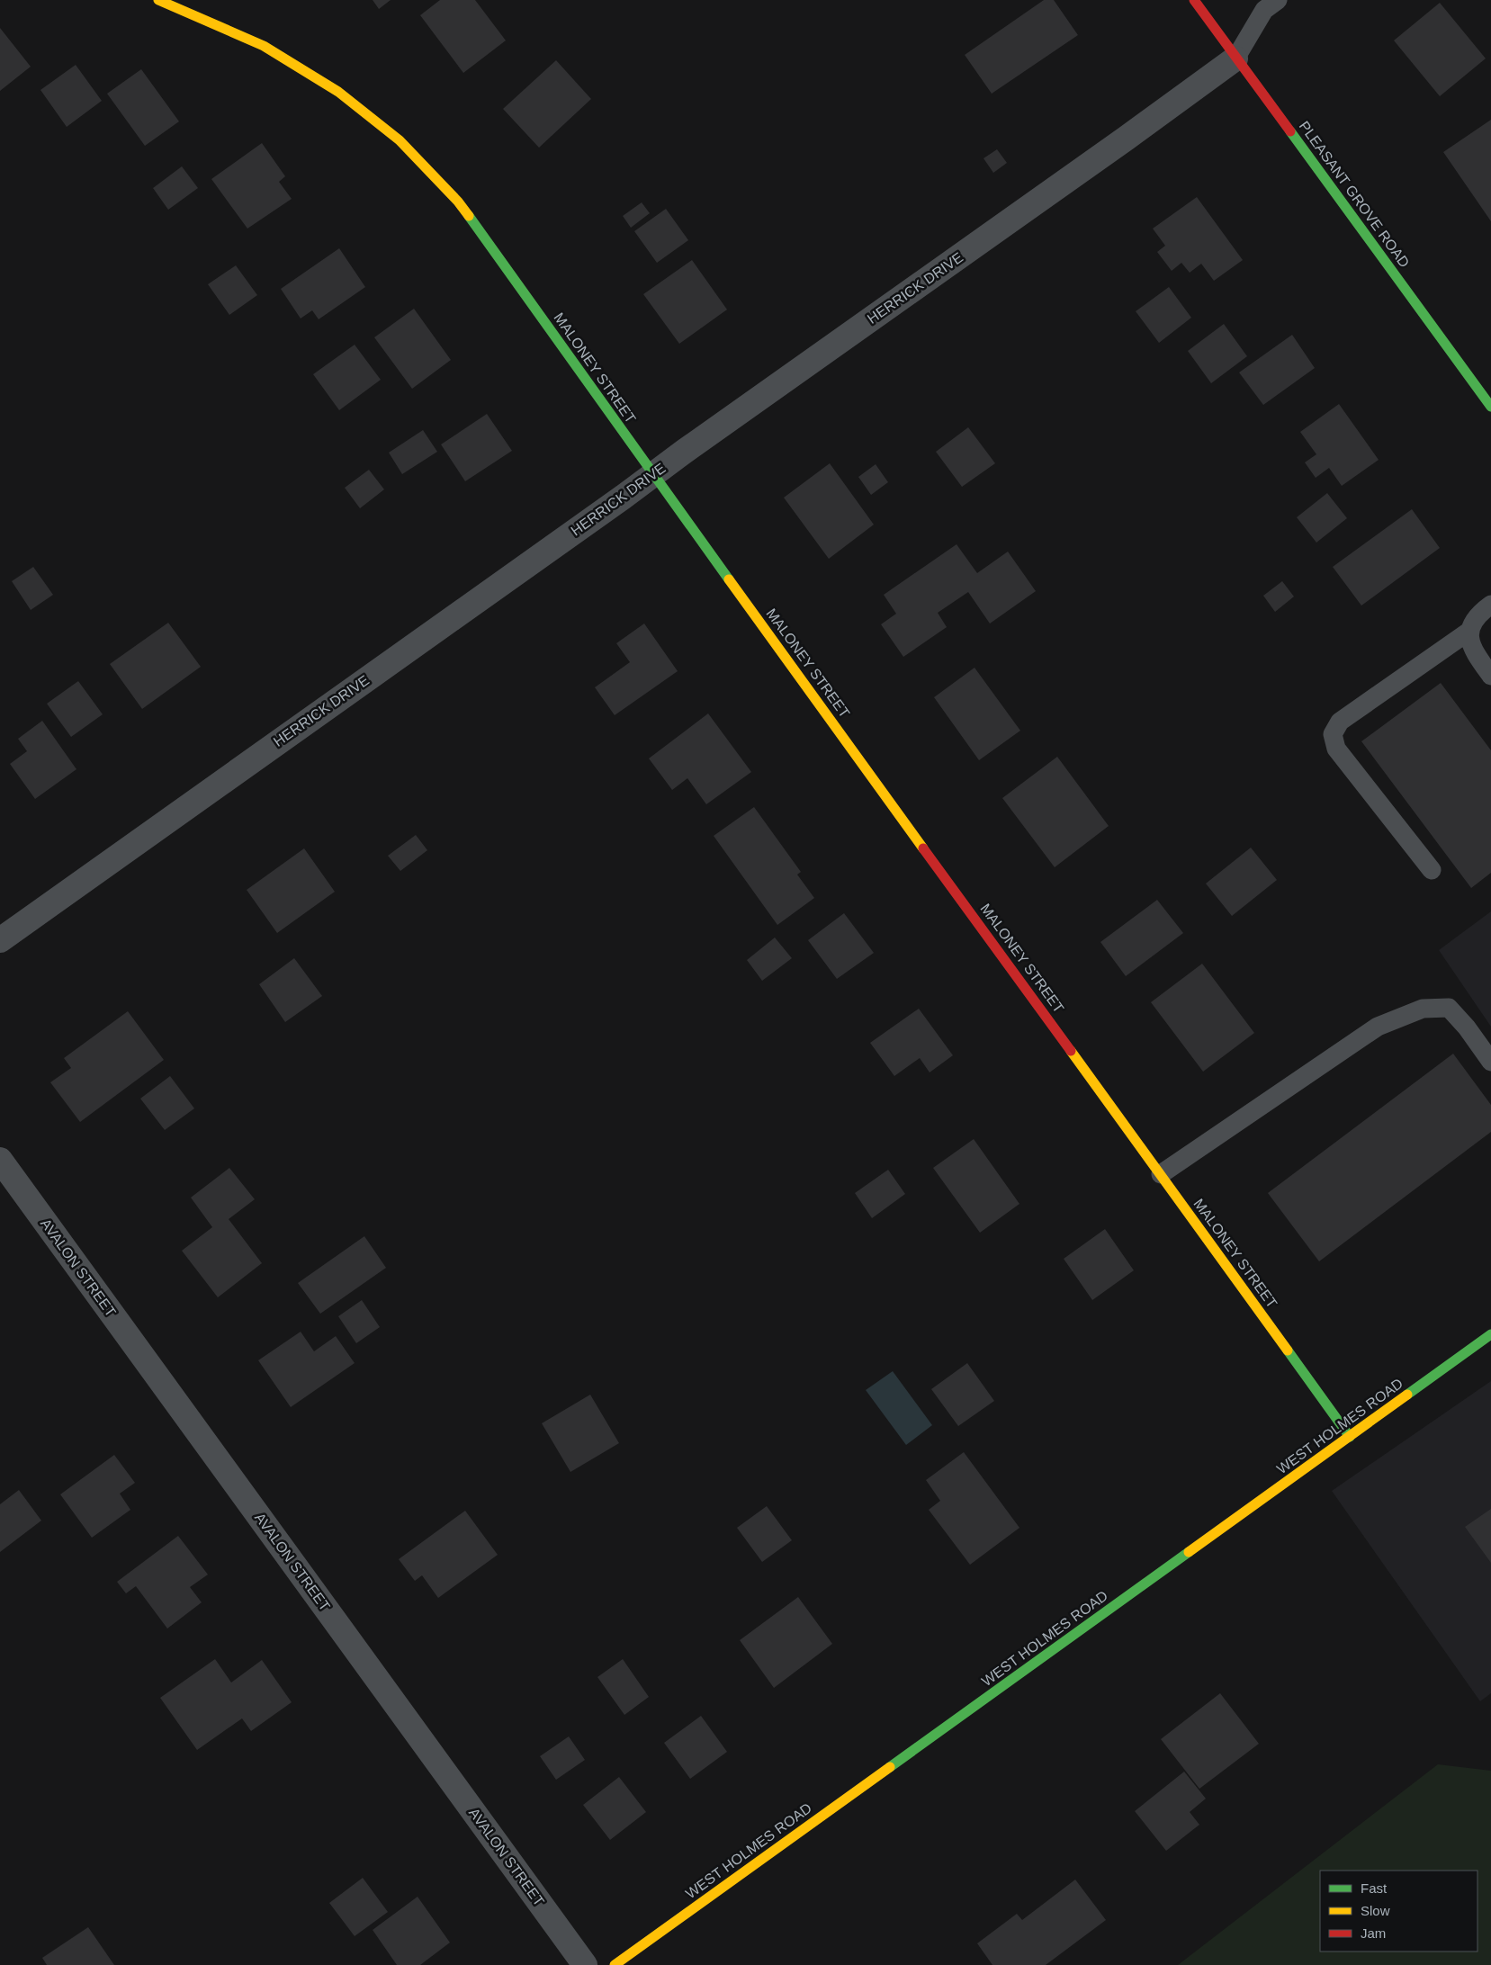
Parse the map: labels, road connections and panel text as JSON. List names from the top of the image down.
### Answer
{
  "streets": {
    "street": [
      "PLEASANT GROVE ROAD",
      "HERRICK DRIVE",
      "MALONEY STREET",
      "AVALON STREET",
      "WEST HOLMES ROAD"
    ]
  },
  "crossings": [
    ["PLEASANT GROVE ROAD", "HERRICK DRIVE"],
    ["HERRICK DRIVE", "MALONEY STREET"],
    ["MALONEY STREET", "WEST HOLMES ROAD"]
  ],
  "legend": ["Fast", "Slow", "Jam"]
}
